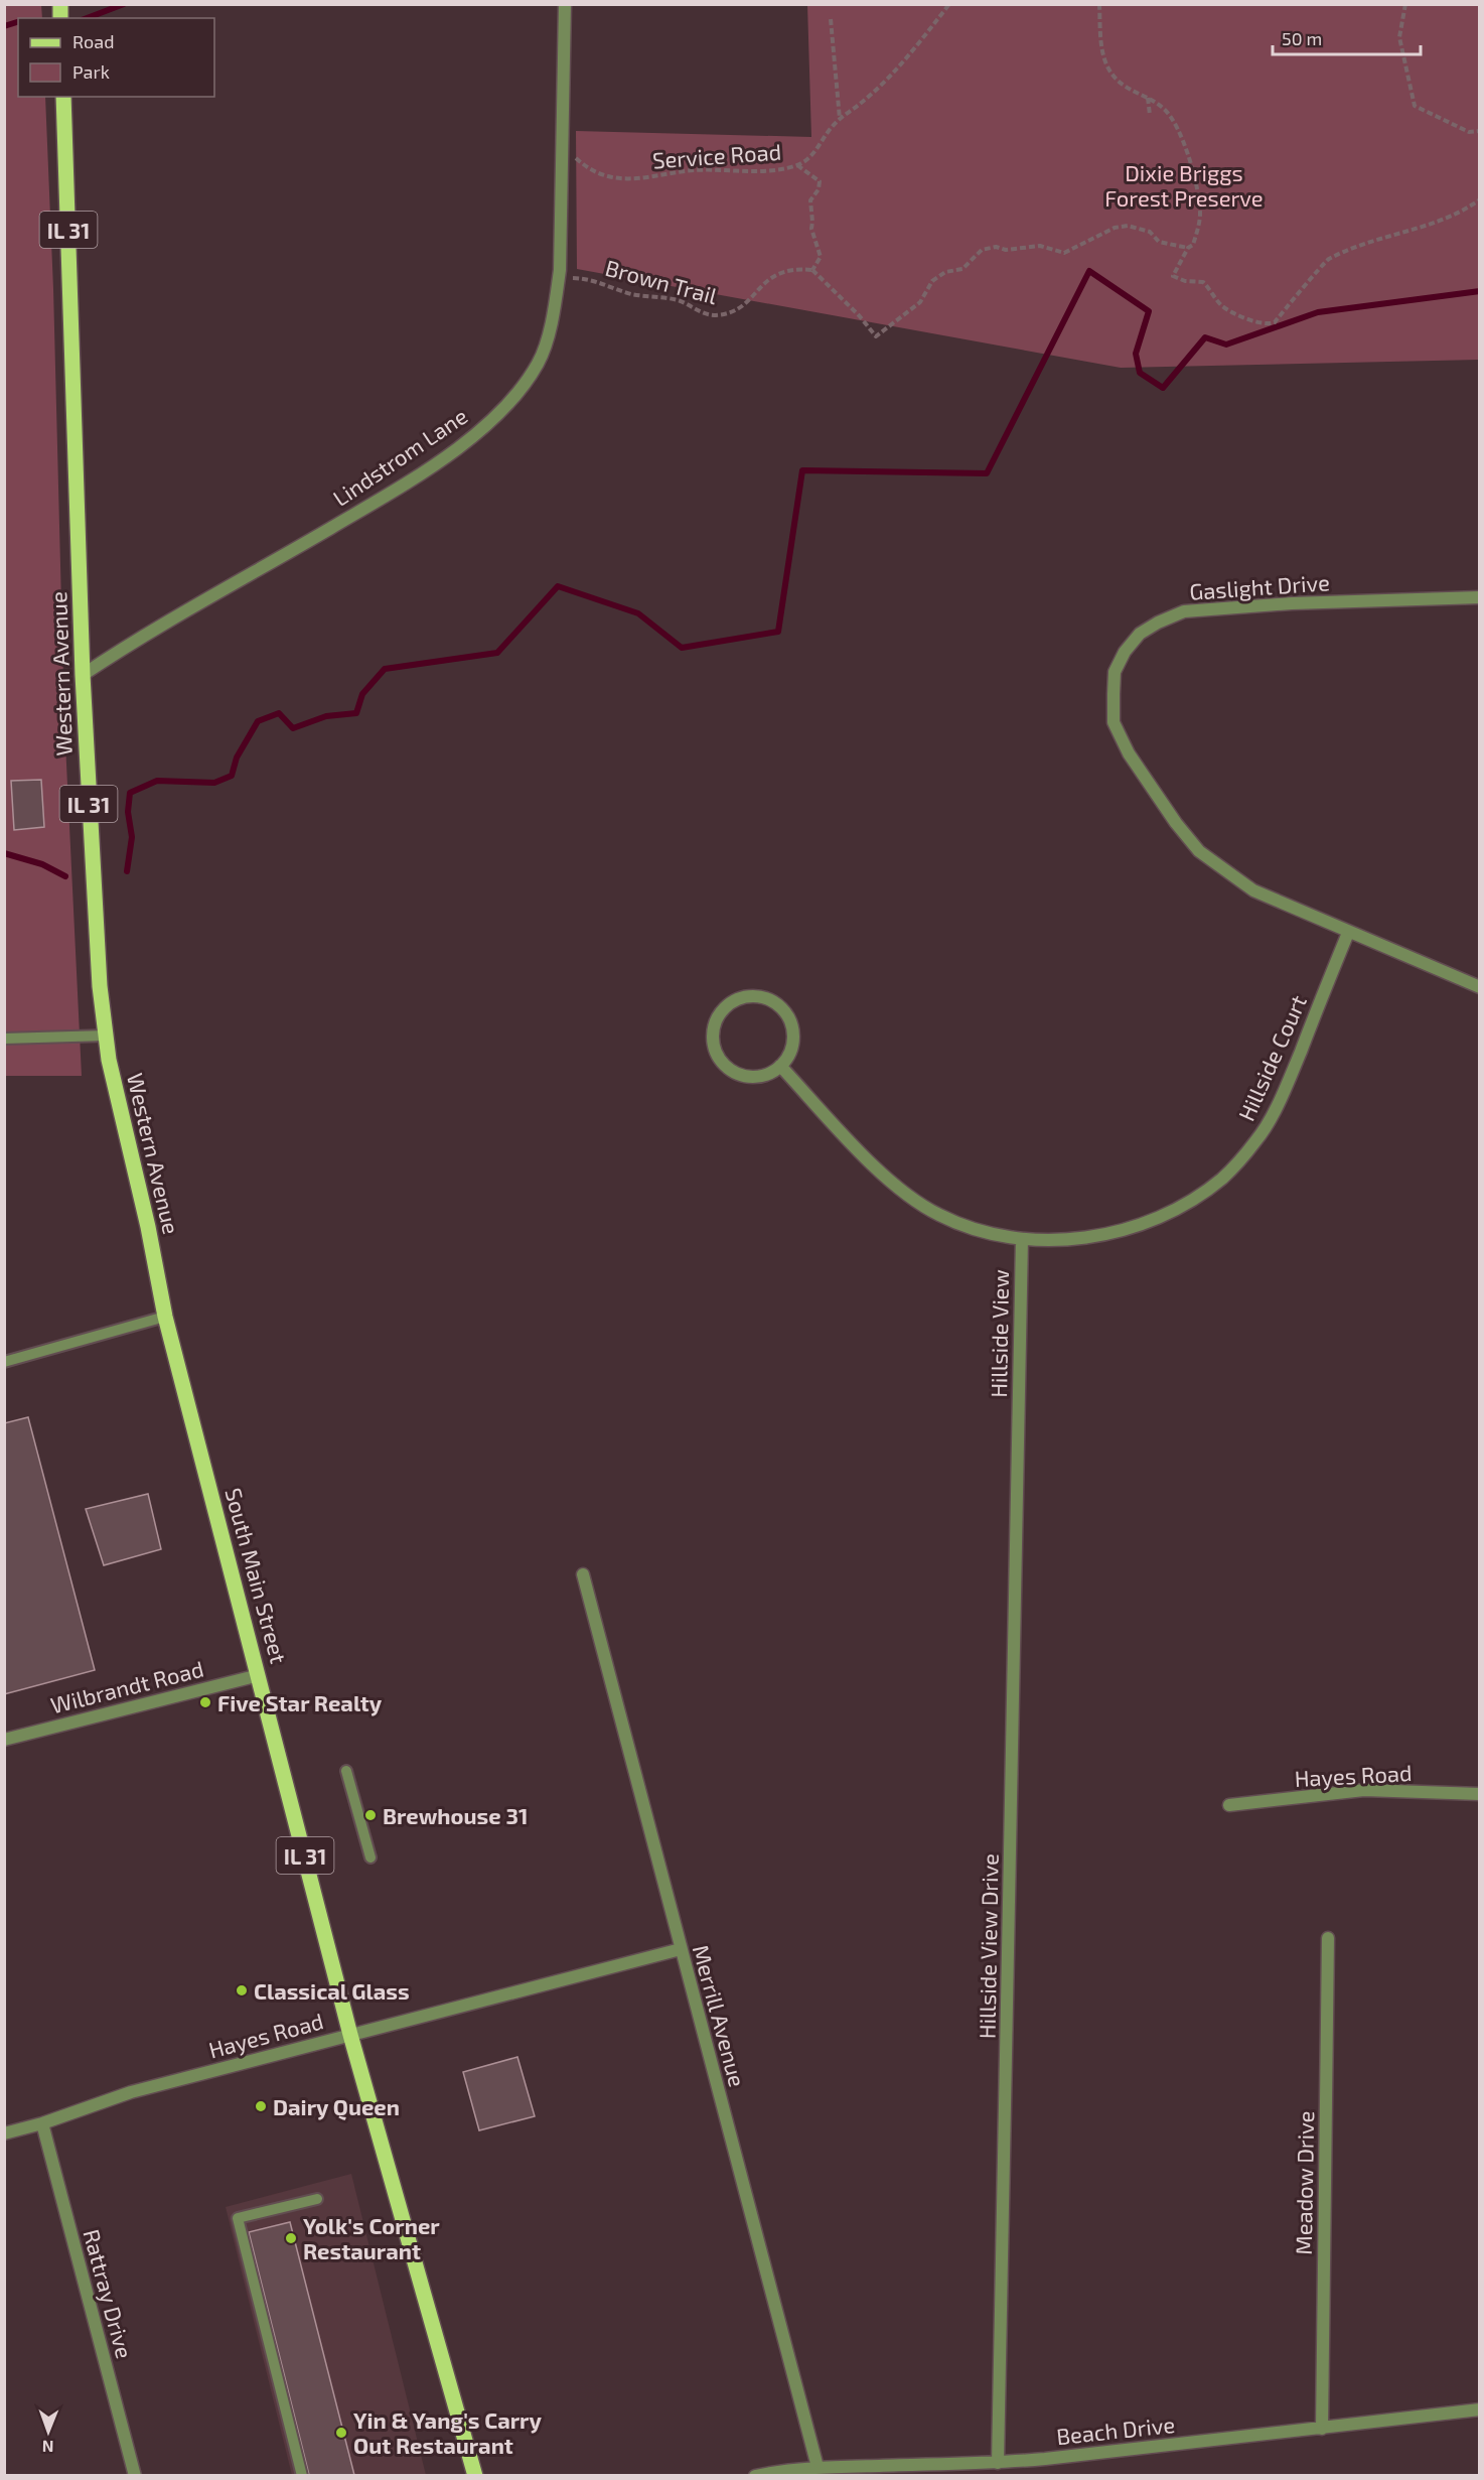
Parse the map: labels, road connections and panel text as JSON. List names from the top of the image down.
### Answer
{
  "streets": {
    "main road": ["IL 31", "Western Avenue", "South Main Street"],
    "street": [
      "Lindstrom Lane",
      "Gaslight Drive",
      "Hillside Court",
      "Hillside View",
      "Wilbrandt Road",
      "Hayes Road",
      "Hillside View Drive",
      "Merrill Avenue",
      "Meadow Drive",
      "Rattray Drive",
      "Beach Drive"
    ],
    "path": ["Service Road", "Brown Trail"]
  },
  "crossings": [
    ["Brown Trail", "Lindstrom Lane"],
    ["Lindstrom Lane", "Western Avenue"],
    ["Gaslight Drive", "Hillside Court"],
    ["Western Avenue", "South Main Street"],
    ["Hillside Court", "Hillside View"],
    ["Hillside View", "Hillside View Drive"],
    ["South Main Street", "Wilbrandt Road"],
    ["South Main Street", "Hayes Road"],
    ["Hayes Road", "Merrill Avenue"],
    ["Hayes Road", "Rattray Drive"],
    ["Hillside View Drive", "Beach Drive"],
    ["Merrill Avenue", "Beach Drive"],
    ["Meadow Drive", "Beach Drive"]
  ],
  "parks": ["Dixie Briggs Forest Preserve"],
  "places": [
    "Five Star Realty",
    "Brewhouse 31",
    "Classical Glass",
    "Dairy Queen",
    "Yolk's Corner Restaurant",
    "Yin & Yang's Carry Out Restaurant"
  ],
  "legend": ["Road", "Park"],
  "scale_bar": "50 m",
  "north": "bottom"
}
